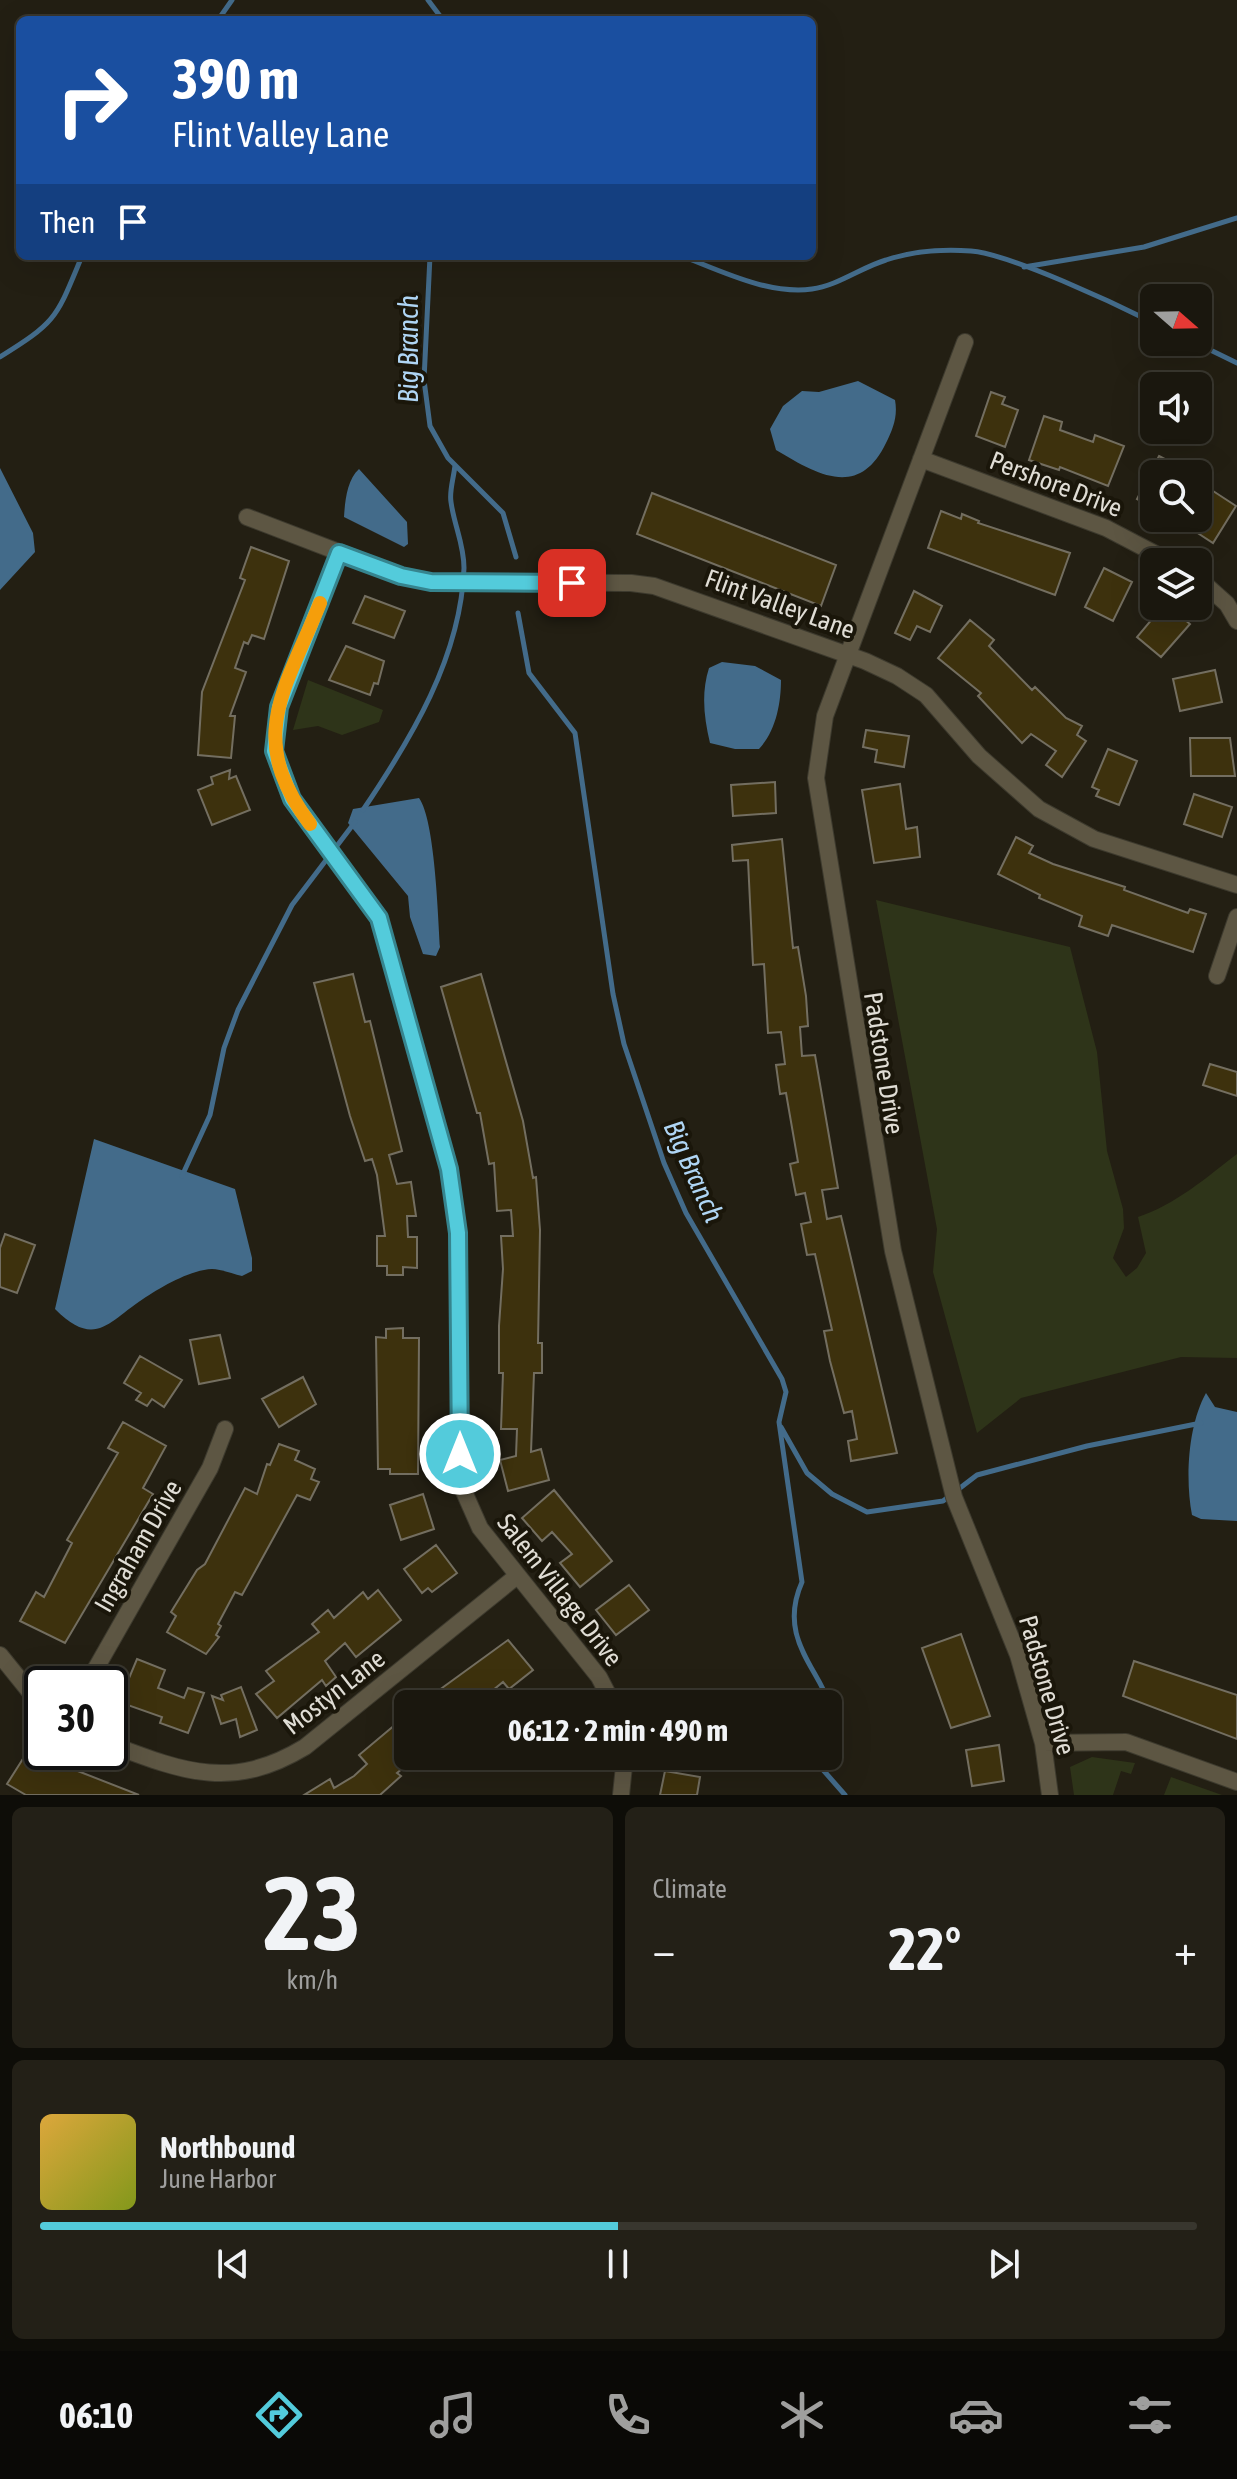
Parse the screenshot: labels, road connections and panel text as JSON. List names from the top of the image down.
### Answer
{
  "streets": {
    "street": [
      "Pershore Drive",
      "Flint Valley Lane",
      "Padstone Drive",
      "Ingraham Drive",
      "Salem Village Drive",
      "Mostyn Lane"
    ]
  },
  "crossings": [
    ["Pershore Drive", "Padstone Drive"],
    ["Flint Valley Lane", "Padstone Drive"],
    ["Flint Valley Lane", "Salem Village Drive"],
    ["Salem Village Drive", "Mostyn Lane"]
  ],
  "water": ["Big Branch"],
  "north": "right",
  "page": {
    "turn": ["390 m", "Flint Valley Lane"],
    "then": "Then",
    "limit": "30",
    "trip": "06:12 · 2 min · 490 m",
    "tile": [
      ["23", "km/h"],
      "Climate"
    ],
    "heat": ["−", "22°", "+"],
    "song": ["Northbound", "June Harbor"],
    "tabs": "06:10"
  }
}
